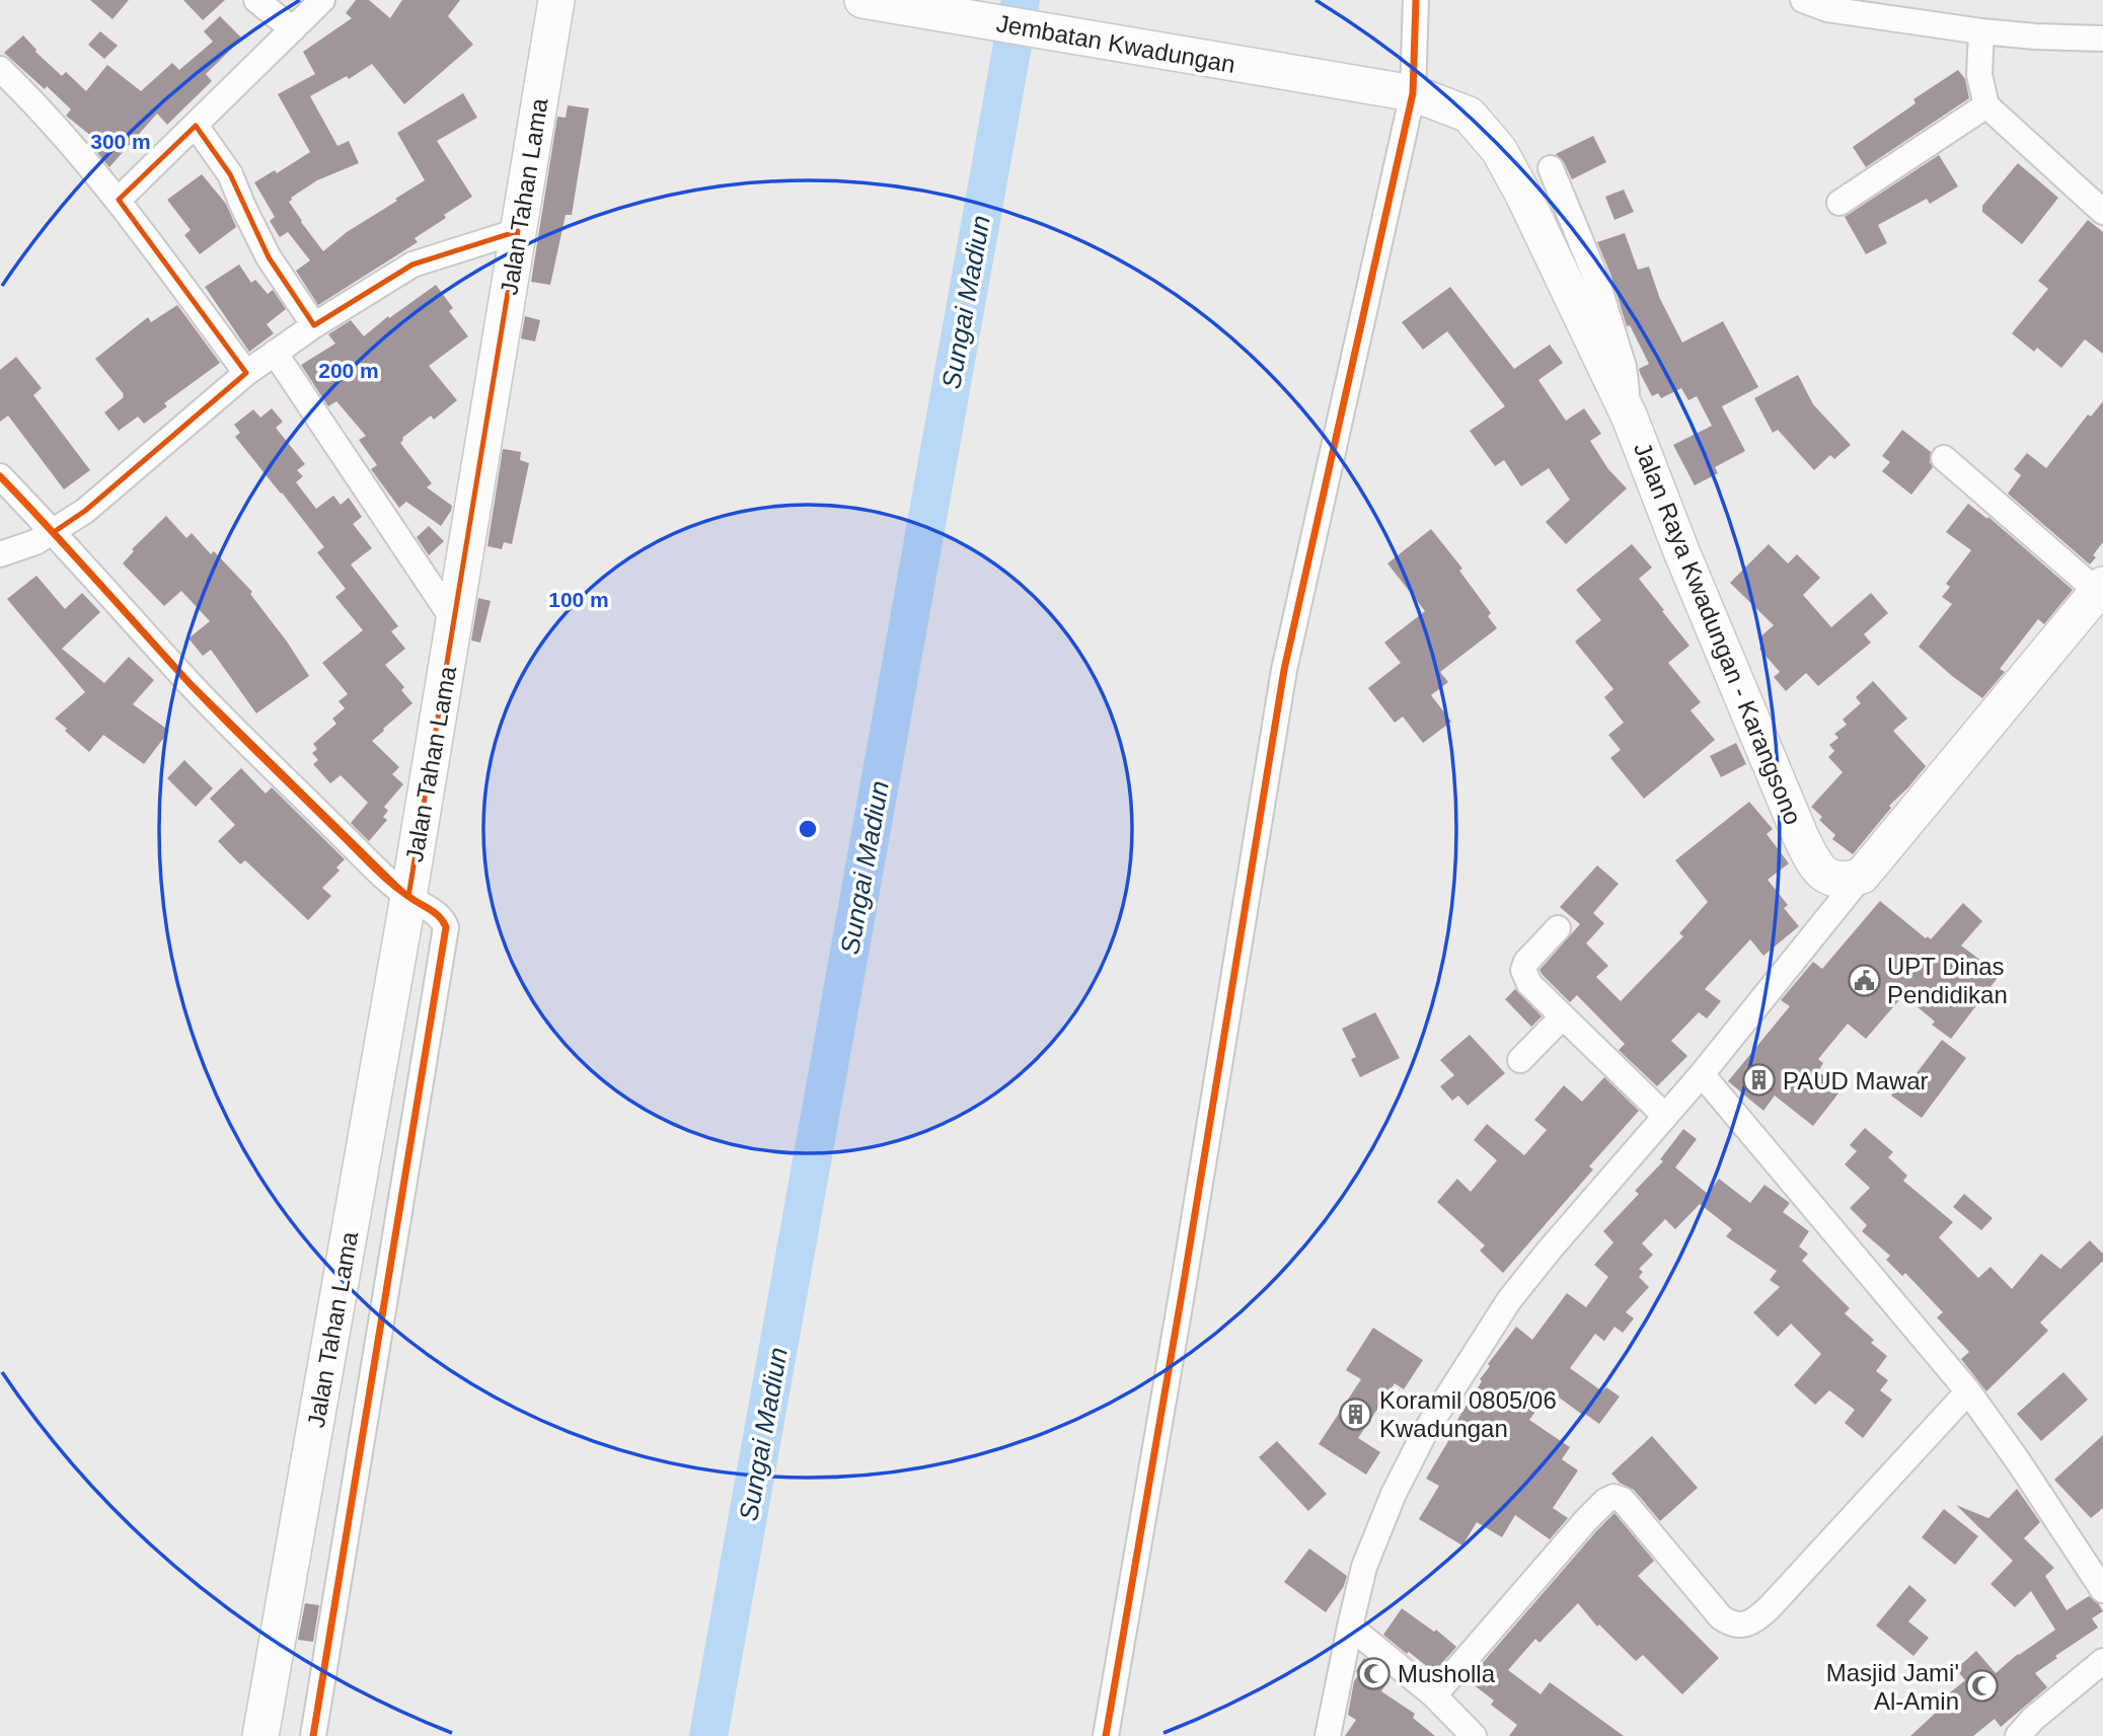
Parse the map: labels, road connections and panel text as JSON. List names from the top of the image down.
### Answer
{
  "streets": {
    "main road": ["Jembatan Kwadungan", "Jalan Tahan Lama", "Jalan Raya Kwadungan - Karangsono"]
  },
  "crossings": [
    ["Jembatan Kwadungan", "Jalan Raya Kwadungan - Karangsono"]
  ],
  "water": ["Sungai Madiun"],
  "places": {
    "public building": ["UPT Dinas Pendidikan"],
    "building": ["PAUD Mawar", "Koramil 0805/06 Kwadungan"],
    "mosque": ["Musholla", "Masjid Jami' Al-Amin"]
  },
  "rings": ["300 m", "200 m", "100 m"]
}
